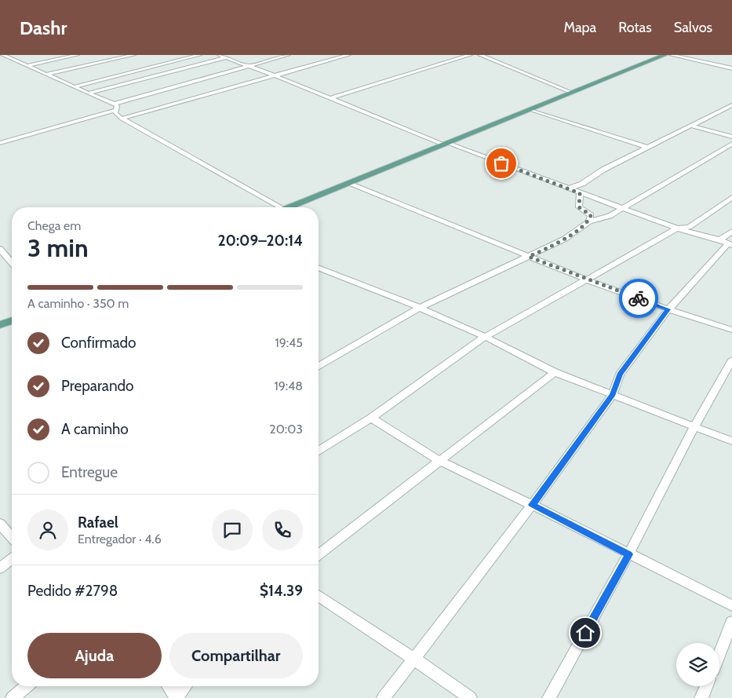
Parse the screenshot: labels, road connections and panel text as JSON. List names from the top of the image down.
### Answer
{
  "page": {
    "header": "Dashr",
    "nav": ["Mapa", "Rotas", "Salvos"],
    "heading": ["3 min", "Chega em", "20:09–20:14"],
    "panel": [
      "Rafael",
      "Entregador · 4.6",
      "Pedido #2798",
      "$14.39"
    ],
    "bar": "A caminho · 350 m",
    "list": [
      ["Confirmado", "19:45"],
      ["Preparando", "19:48"],
      ["A caminho", "20:03"],
      "Entregue"
    ],
    "buttons": ["Ajuda", "Compartilhar"]
  }
}
